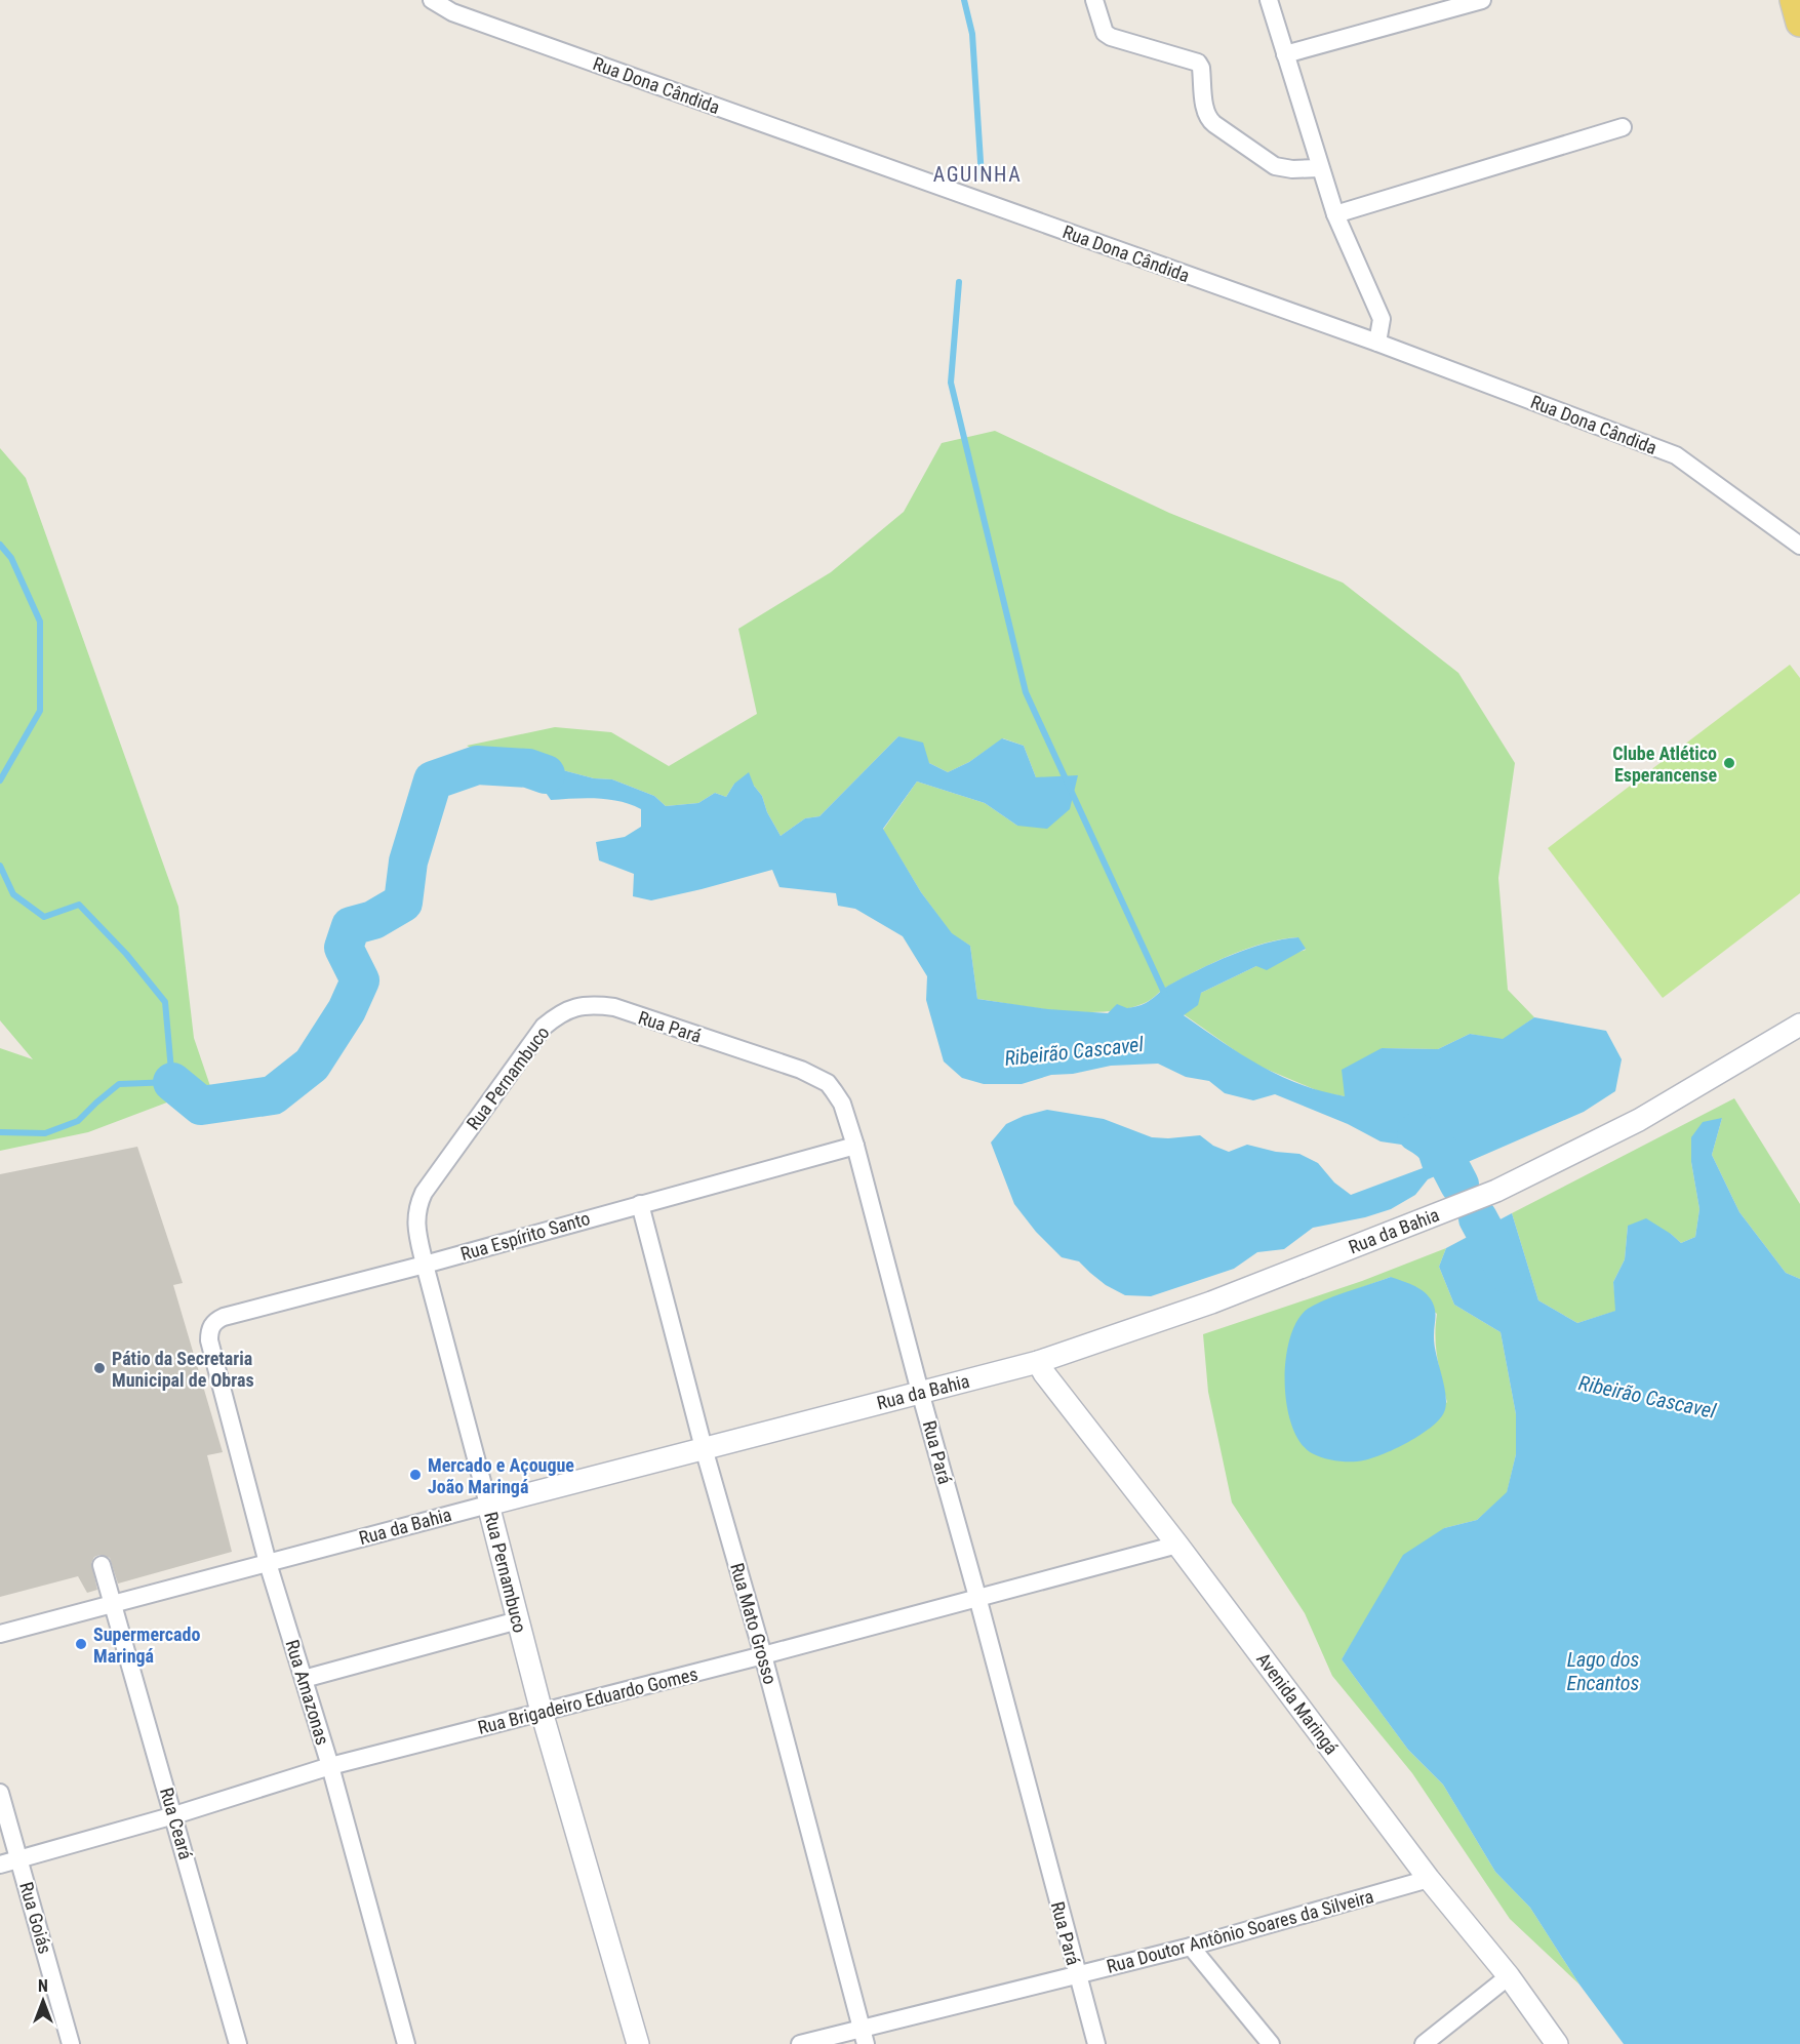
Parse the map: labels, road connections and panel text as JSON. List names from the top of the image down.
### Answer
{
  "streets": {
    "street": [
      "Rua Dona Cândida",
      "Rua Pará",
      "Rua Pernambuco",
      "Rua da Bahia",
      "Rua Espírito Santo",
      "Rua Mato Grosso",
      "Rua Amazonas",
      "Rua Brigadeiro Eduardo Gomes",
      "Avenida Maringá",
      "Rua Ceará",
      "Rua Goiás",
      "Rua Doutor Antônio Soares da Silveira"
    ]
  },
  "crossings": [
    ["Rua Pará", "Rua Pernambuco"],
    ["Rua Pará", "Rua da Bahia"],
    ["Rua Pará", "Rua Espírito Santo"],
    ["Rua Pará", "Rua Brigadeiro Eduardo Gomes"],
    ["Rua Pará", "Rua Doutor Antônio Soares da Silveira"],
    ["Rua Pernambuco", "Rua da Bahia"],
    ["Rua Pernambuco", "Rua Espírito Santo"],
    ["Rua Pernambuco", "Rua Brigadeiro Eduardo Gomes"],
    ["Rua da Bahia", "Rua Mato Grosso"],
    ["Rua da Bahia", "Rua Amazonas"],
    ["Rua da Bahia", "Avenida Maringá"],
    ["Rua da Bahia", "Rua Ceará"],
    ["Rua Espírito Santo", "Rua Mato Grosso"],
    ["Rua Espírito Santo", "Rua Amazonas"],
    ["Rua Mato Grosso", "Rua Brigadeiro Eduardo Gomes"],
    ["Rua Mato Grosso", "Rua Doutor Antônio Soares da Silveira"],
    ["Rua Amazonas", "Rua Brigadeiro Eduardo Gomes"],
    ["Rua Brigadeiro Eduardo Gomes", "Avenida Maringá"],
    ["Rua Brigadeiro Eduardo Gomes", "Rua Ceará"],
    ["Rua Brigadeiro Eduardo Gomes", "Rua Goiás"],
    ["Avenida Maringá", "Rua Doutor Antônio Soares da Silveira"]
  ],
  "districts": ["AGUINHA"],
  "water": ["Ribeirão Cascavel", "Lago dos Encantos"],
  "places": [
    "Clube Atlético Esperancense",
    "Pátio da Secretaria Municipal de Obras",
    "Mercado e Açougue João Maringá",
    "Supermercado Maringá"
  ],
  "north": "top"
}
